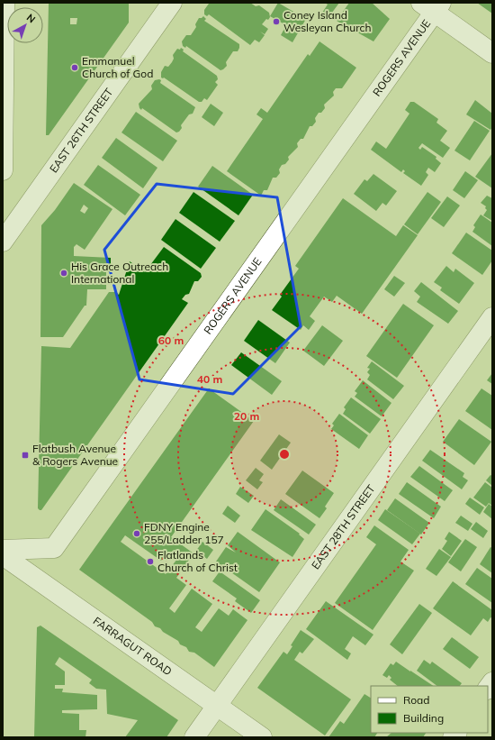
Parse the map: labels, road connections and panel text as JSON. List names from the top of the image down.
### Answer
{
  "streets": {
    "street": [
      "ROGERS AVENUE",
      "EAST 26TH STREET",
      "EAST 28TH STREET",
      "FARRAGUT ROAD"
    ]
  },
  "crossings": [
    ["EAST 28TH STREET", "FARRAGUT ROAD"]
  ],
  "places": {
    "other": [
      "Coney Island Wesleyan Church",
      "Emmanuel Church of God",
      "His Grace Outreach International",
      "FDNY Engine 255/Ladder 157",
      "Flatlands Church of Christ"
    ],
    "transit": ["Flatbush Avenue & Rogers Avenue"]
  },
  "legend": ["Road", "Building"],
  "north": "top right",
  "rings": ["60 m", "40 m", "20 m"]
}
